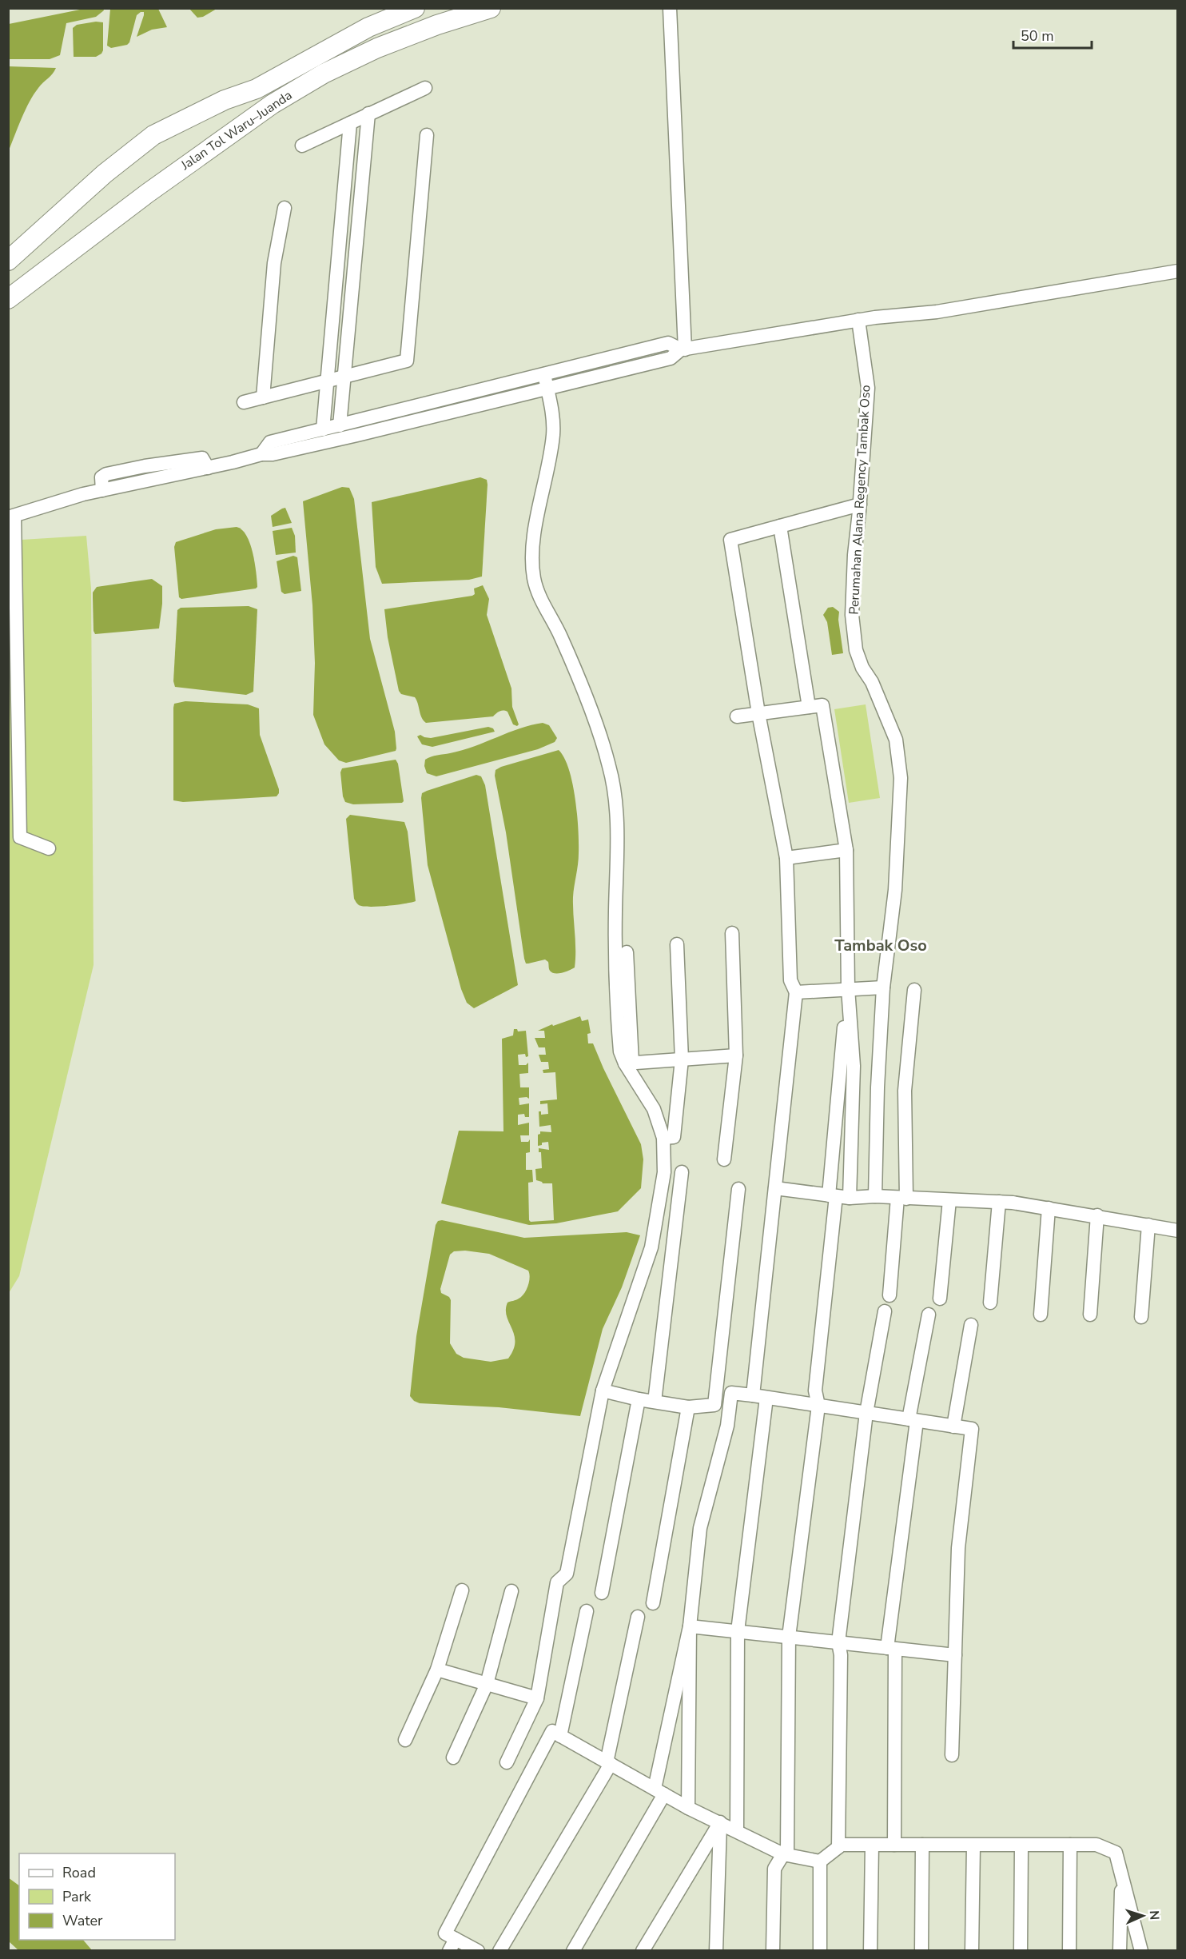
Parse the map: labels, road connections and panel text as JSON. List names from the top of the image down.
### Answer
{
  "streets": {
    "highway": ["Jalan Tol Waru–Juanda"],
    "street": ["Perumahan Alana Regency Tambak Oso"]
  },
  "districts": ["Tambak Oso"],
  "legend": ["Road", "Park", "Water"],
  "scale_bar": "50 m",
  "north": "right"
}
